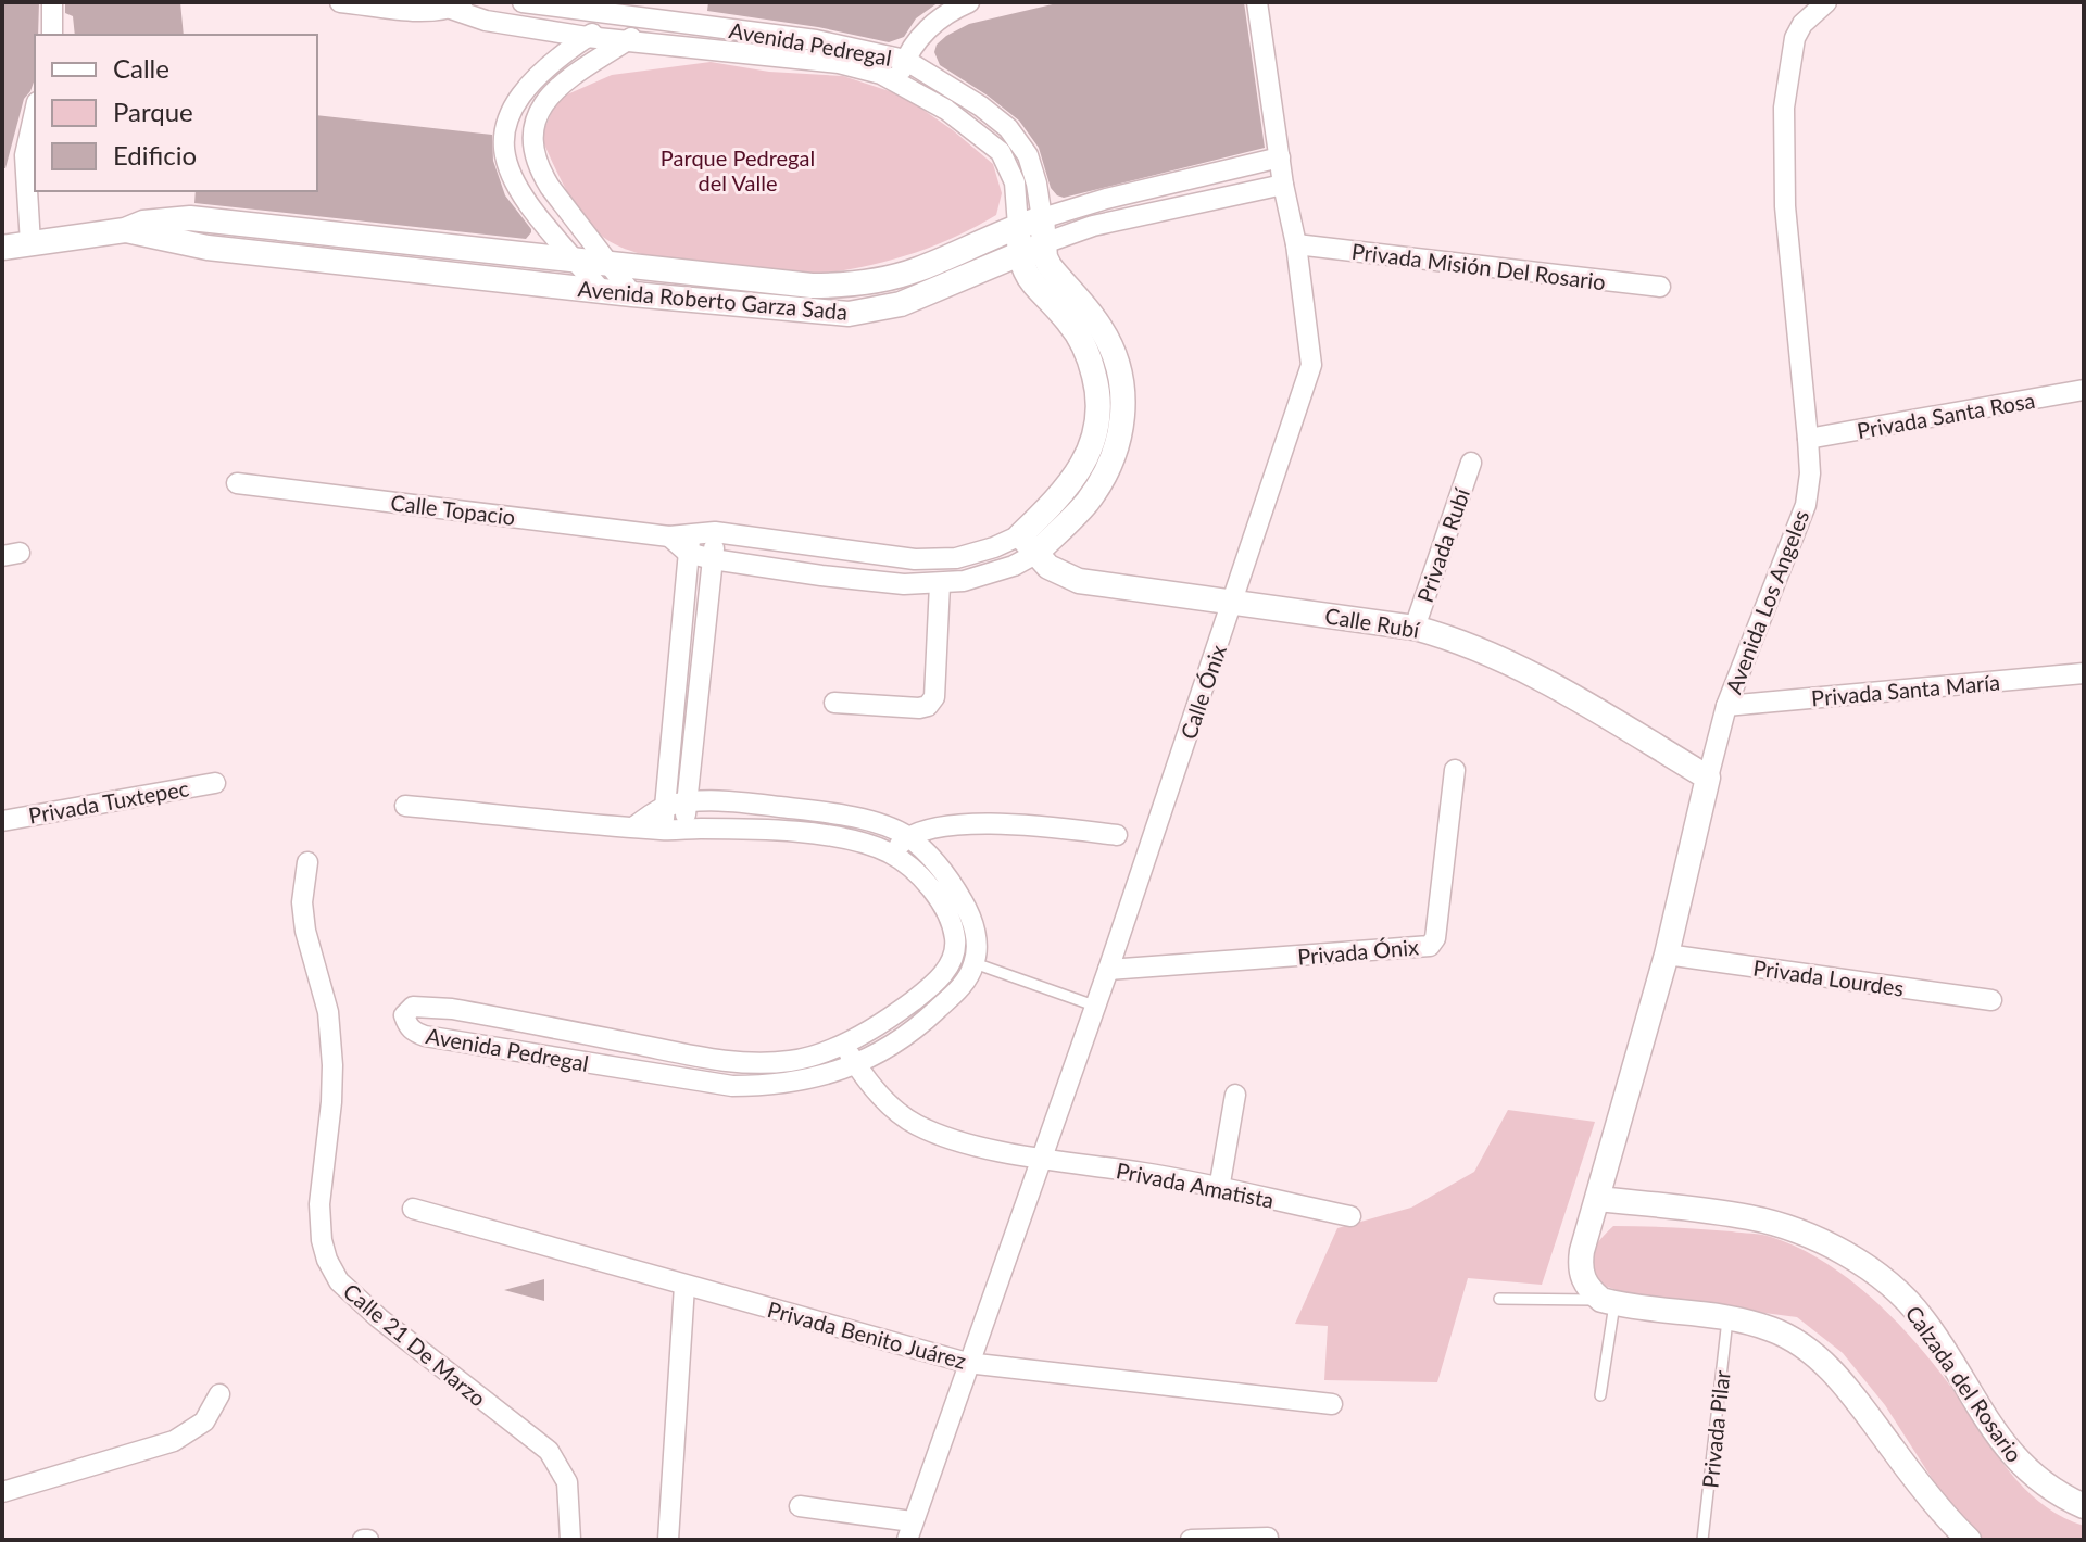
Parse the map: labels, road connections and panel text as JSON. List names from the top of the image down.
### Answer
{
  "streets": {
    "street": [
      "Avenida Pedregal",
      "Privada Misión Del Rosario",
      "Avenida Roberto Garza Sada",
      "Privada Santa Rosa",
      "Calle Topacio",
      "Privada Rubí",
      "Avenida Los Angeles",
      "Calle Rubí",
      "Privada Santa María",
      "Calle Ónix",
      "Privada Tuxtepec",
      "Privada Ónix",
      "Privada Lourdes",
      "Privada Amatista",
      "Privada Benito Juárez",
      "Calle 21 De Marzo",
      "Calzada del Rosario"
    ],
    "lane": ["Privada Pilar"]
  },
  "crossings": [
    ["Avenida Pedregal", "Avenida Roberto Garza Sada"],
    ["Avenida Pedregal", "Calle Topacio"],
    ["Avenida Pedregal", "Calle Rubí"],
    ["Avenida Pedregal", "Privada Amatista"],
    ["Privada Misión Del Rosario", "Calle Ónix"],
    ["Avenida Roberto Garza Sada", "Calle Ónix"],
    ["Privada Santa Rosa", "Avenida Los Angeles"],
    ["Privada Rubí", "Calle Rubí"],
    ["Avenida Los Angeles", "Calle Rubí"],
    ["Avenida Los Angeles", "Privada Santa María"],
    ["Avenida Los Angeles", "Privada Lourdes"],
    ["Avenida Los Angeles", "Calzada del Rosario"],
    ["Calle Rubí", "Calle Ónix"],
    ["Calle Ónix", "Privada Ónix"],
    ["Calle Ónix", "Privada Amatista"],
    ["Calle Ónix", "Privada Benito Juárez"]
  ],
  "parks": ["Parque Pedregal del Valle"],
  "legend": ["Calle", "Parque", "Edificio"]
}
